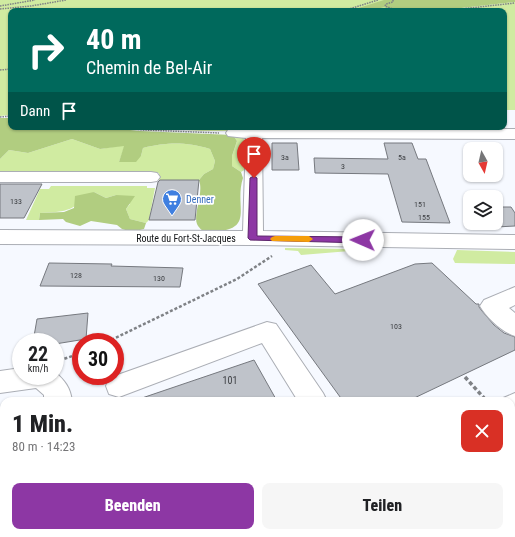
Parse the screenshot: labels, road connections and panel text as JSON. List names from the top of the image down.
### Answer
{
  "streets": {
    "street": ["Route du Fort-St-Jacques"]
  },
  "places": {
    "supermarket": ["Denner"]
  },
  "house_numbers": [
    "3a",
    "5a",
    "3",
    "133",
    "151",
    "155",
    "128",
    "130",
    "103",
    "101"
  ],
  "north": "bottom",
  "page": {
    "turn": ["40 m", "Chemin de Bel-Air"],
    "then": "Dann",
    "speed": "22 km/h",
    "limit": "30",
    "heading": ["1 Min.", "80 m · 14:23"],
    "buttons": ["Beenden", "Teilen"]
  }
}
